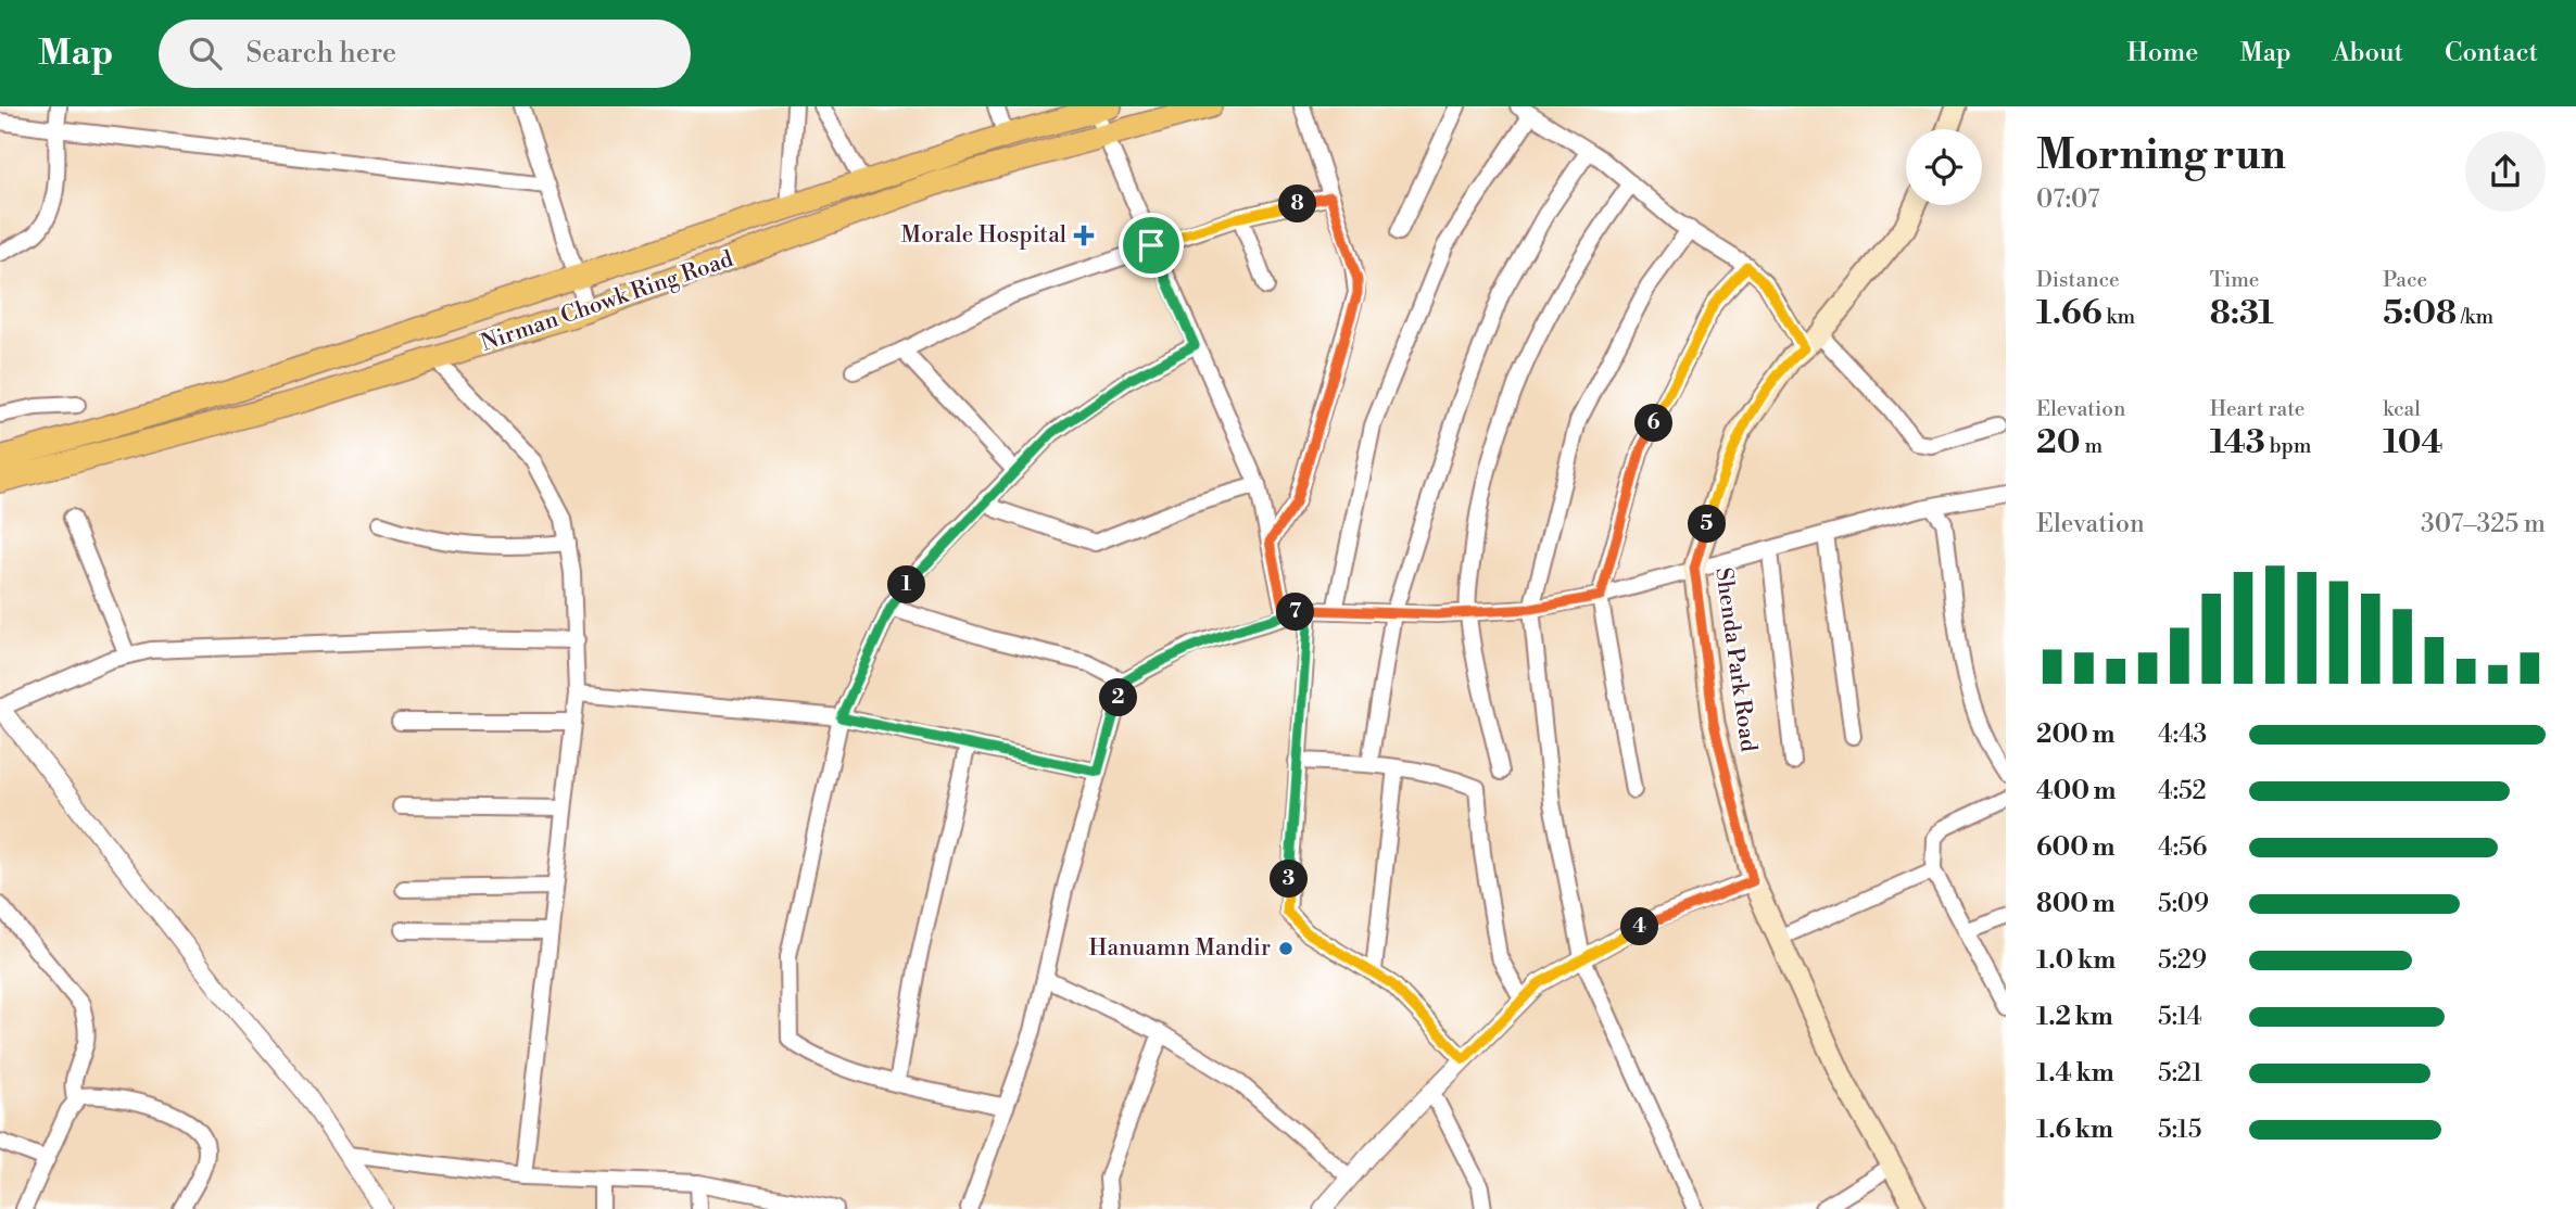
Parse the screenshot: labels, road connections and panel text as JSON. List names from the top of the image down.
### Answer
{
  "streets": {
    "main road": ["Nirman Chowk Ring Road", "Shenda Park Road"]
  },
  "places": {
    "health": ["Morale Hospital"],
    "other": ["Hanuamn Mandir"]
  },
  "page": {
    "header": "Map",
    "search": "Search here",
    "nav": [
      "Home",
      "Map",
      "About",
      "Contact"
    ],
    "heading": ["Morning run", "07:07"],
    "pins": [
      "8",
      "6",
      "5",
      "1",
      "7",
      "2",
      "3",
      "4"
    ],
    "stats": [
      ["Distance", "1.66 km"],
      ["Time", "8:31"],
      ["Pace", "5:08 /km"],
      ["Elevation", "20 m"],
      ["Heart rate", "143 bpm"],
      ["kcal", "104"]
    ],
    "chart": ["Elevation", "307–325 m"],
    "list": [
      {
        "name": "200 m",
        "note": "4:43"
      },
      {
        "name": "400 m",
        "note": "4:52"
      },
      {
        "name": "600 m",
        "note": "4:56"
      },
      {
        "name": "800 m",
        "note": "5:09"
      },
      {
        "name": "1.0 km",
        "note": "5:29"
      },
      {
        "name": "1.2 km",
        "note": "5:14"
      },
      {
        "name": "1.4 km",
        "note": "5:21"
      },
      {
        "name": "1.6 km",
        "note": "5:15"
      }
    ]
  }
}
